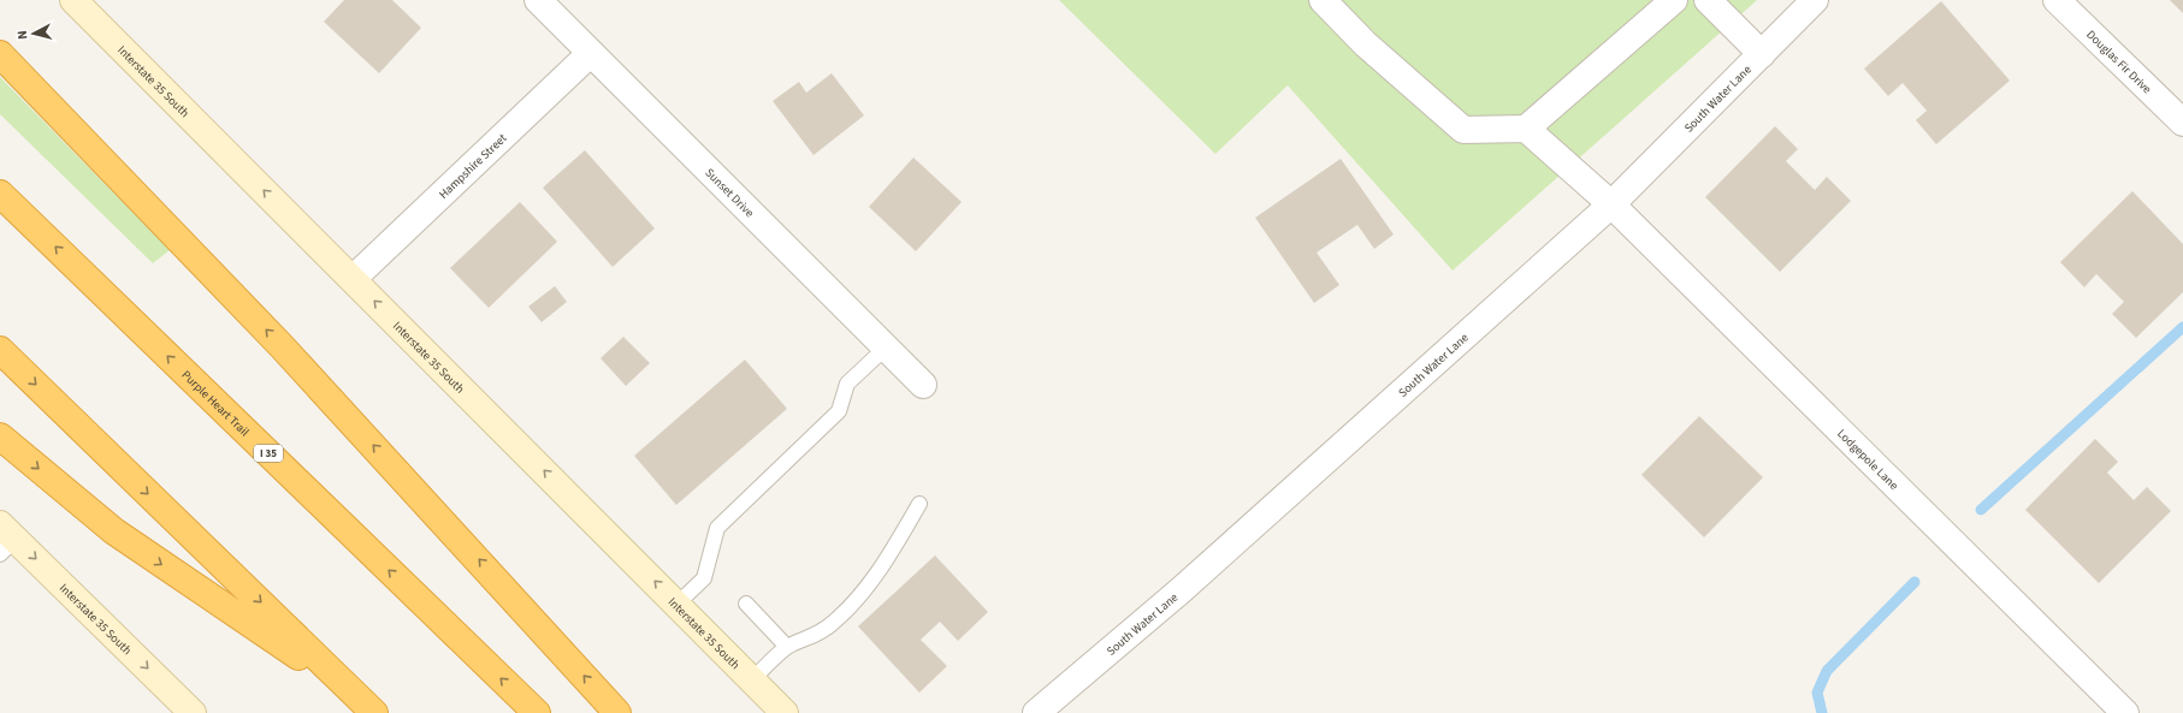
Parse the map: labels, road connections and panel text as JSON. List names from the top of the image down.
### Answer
{
  "streets": {
    "highway": ["Purple Heart Trail", "I 35"],
    "main road": ["Interstate 35 South"],
    "street": [
      "Douglas Fir Drive",
      "South Water Lane",
      "Hampshire Street",
      "Sunset Drive",
      "Lodgepole Lane"
    ]
  },
  "crossings": [
    ["Interstate 35 South", "Hampshire Street"],
    ["South Water Lane", "Lodgepole Lane"],
    ["Hampshire Street", "Sunset Drive"]
  ],
  "north": "left"
}
